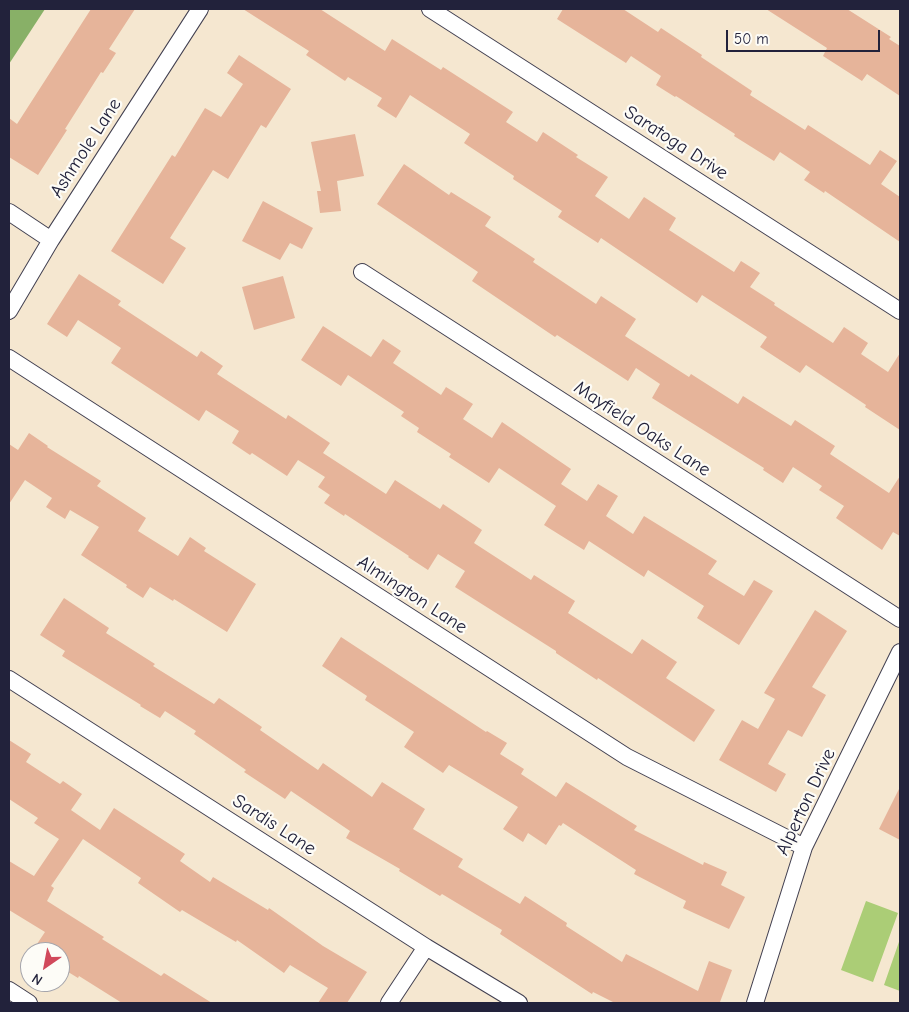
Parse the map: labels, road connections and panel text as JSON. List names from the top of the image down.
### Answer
{
  "streets": {
    "street": [
      "Saratoga Drive",
      "Ashmole Lane",
      "Mayfield Oaks Lane",
      "Almington Lane",
      "Alperton Drive",
      "Sardis Lane"
    ]
  },
  "crossings": [
    ["Almington Lane", "Alperton Drive"]
  ],
  "scale_bar": "50 m",
  "north": "bottom left"
}
